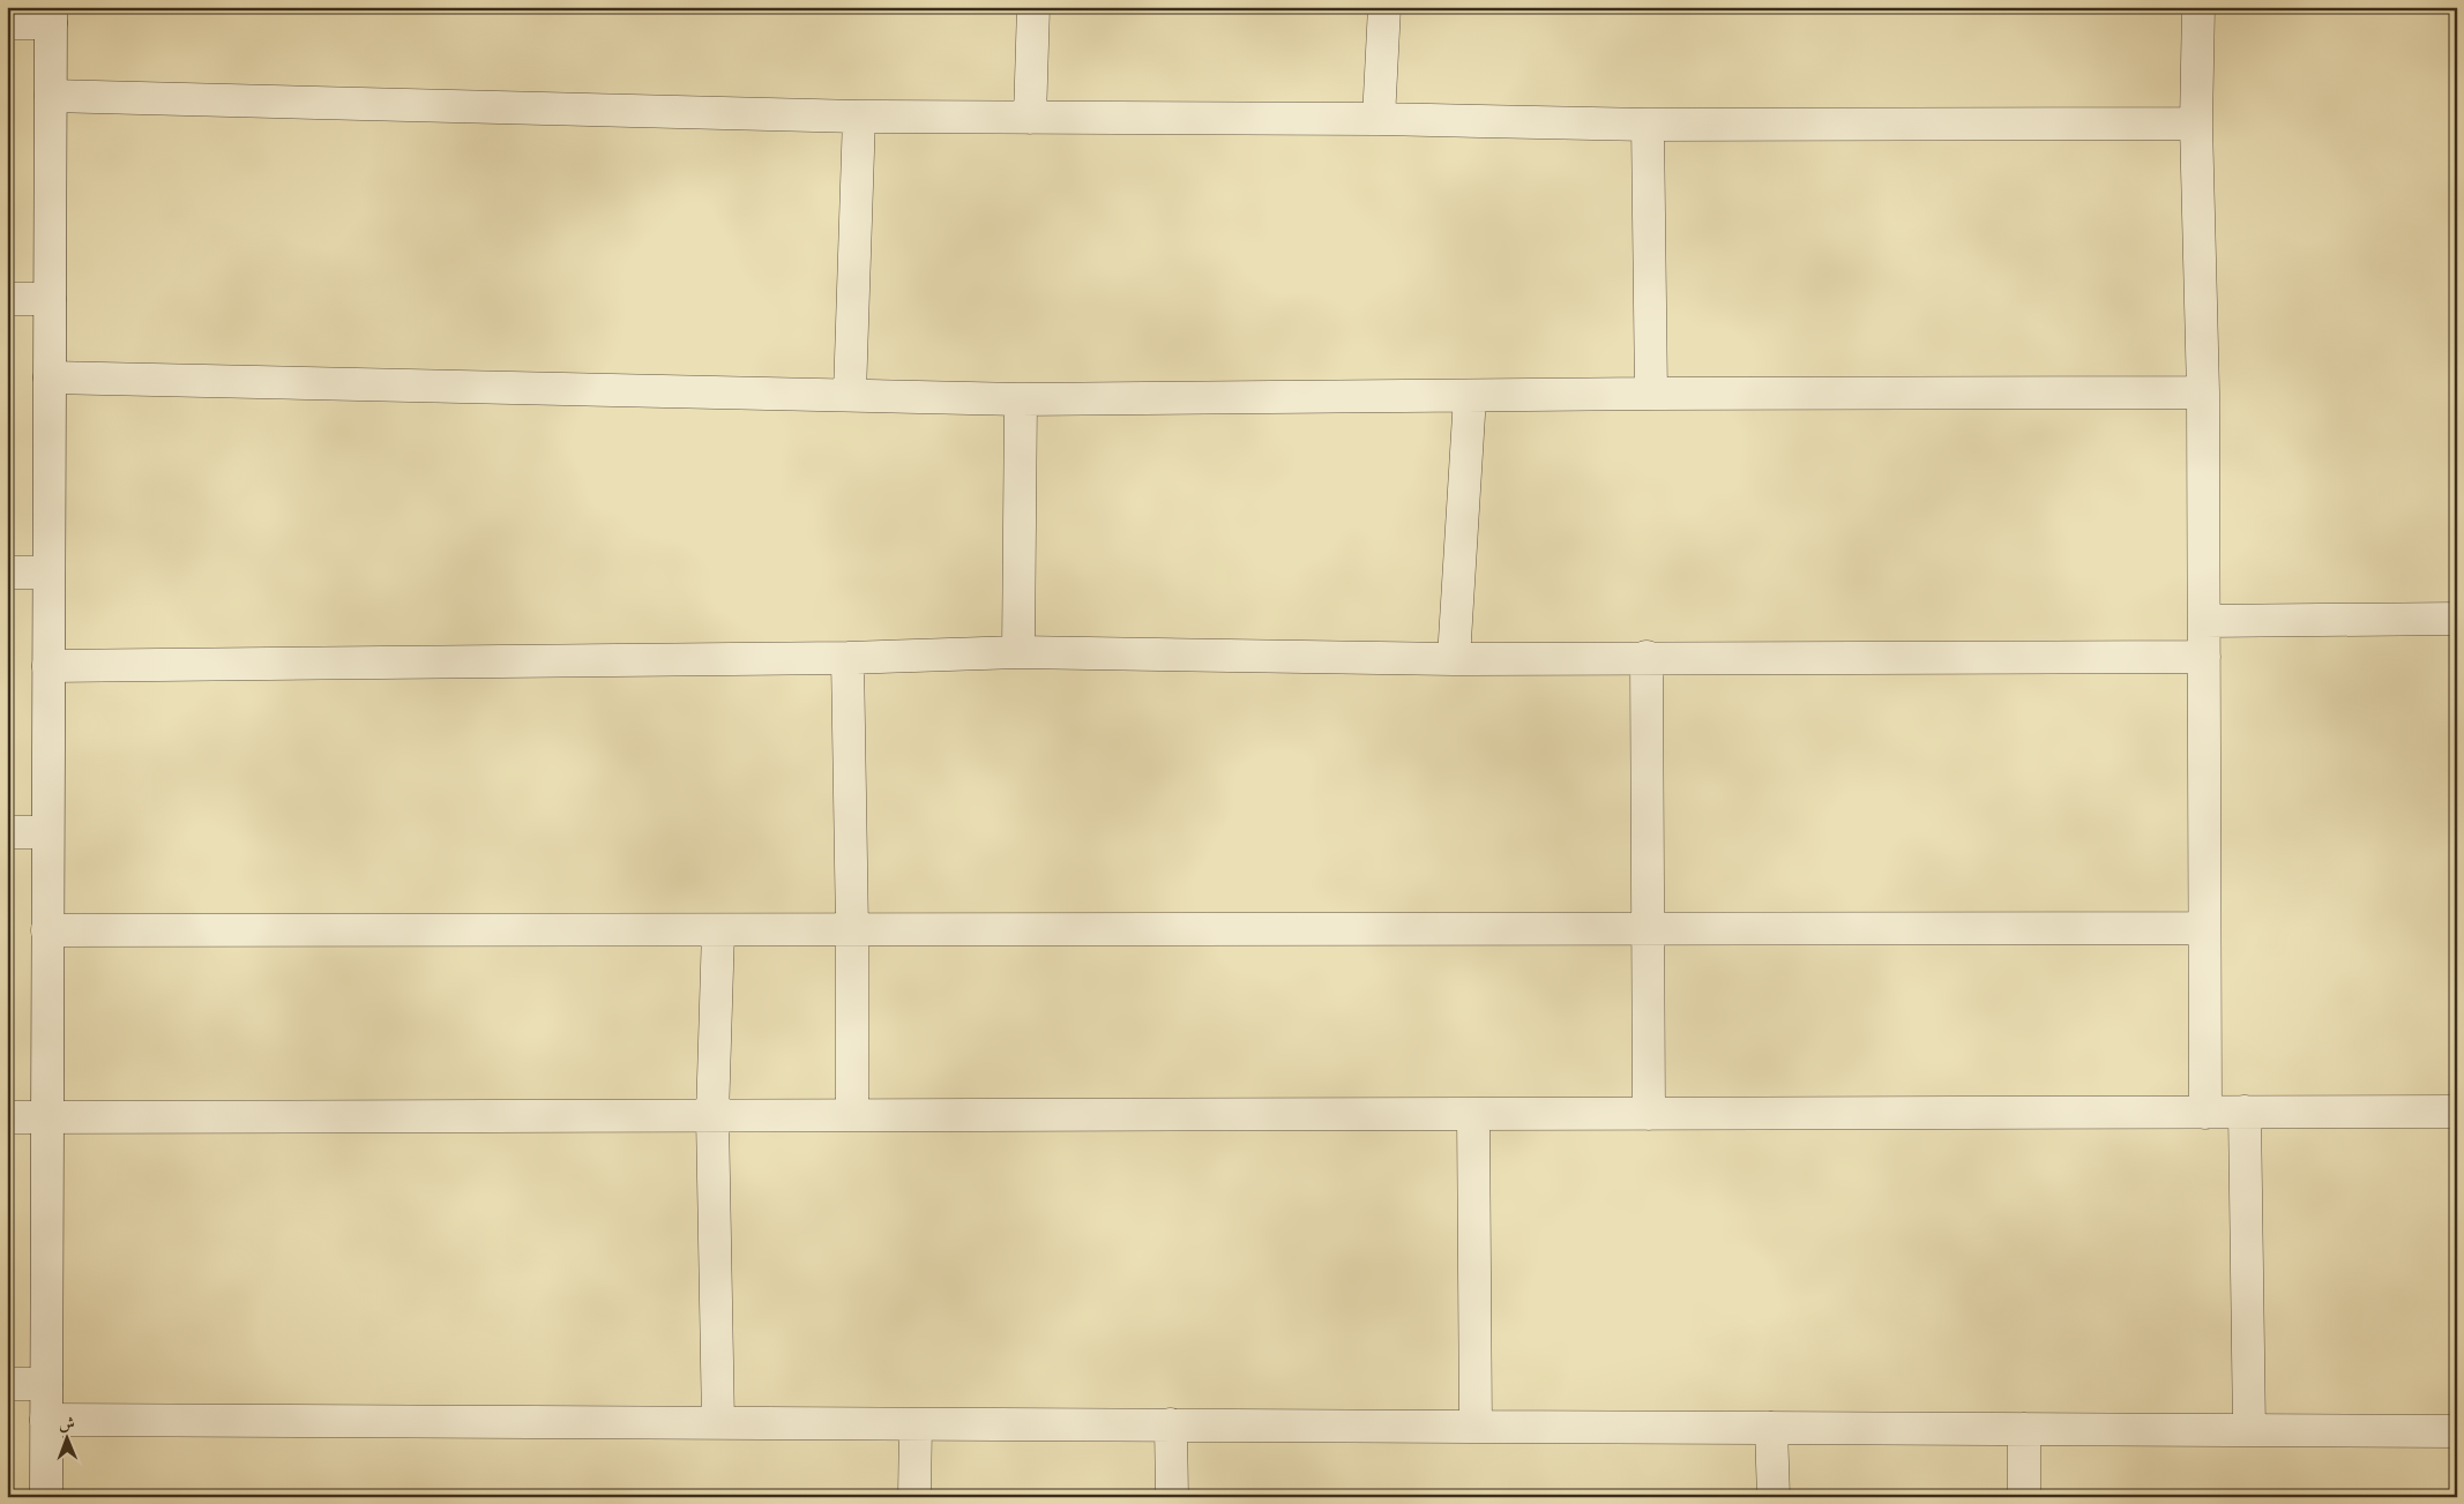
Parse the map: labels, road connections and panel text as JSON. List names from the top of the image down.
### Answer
{
  "north": "top"
}
